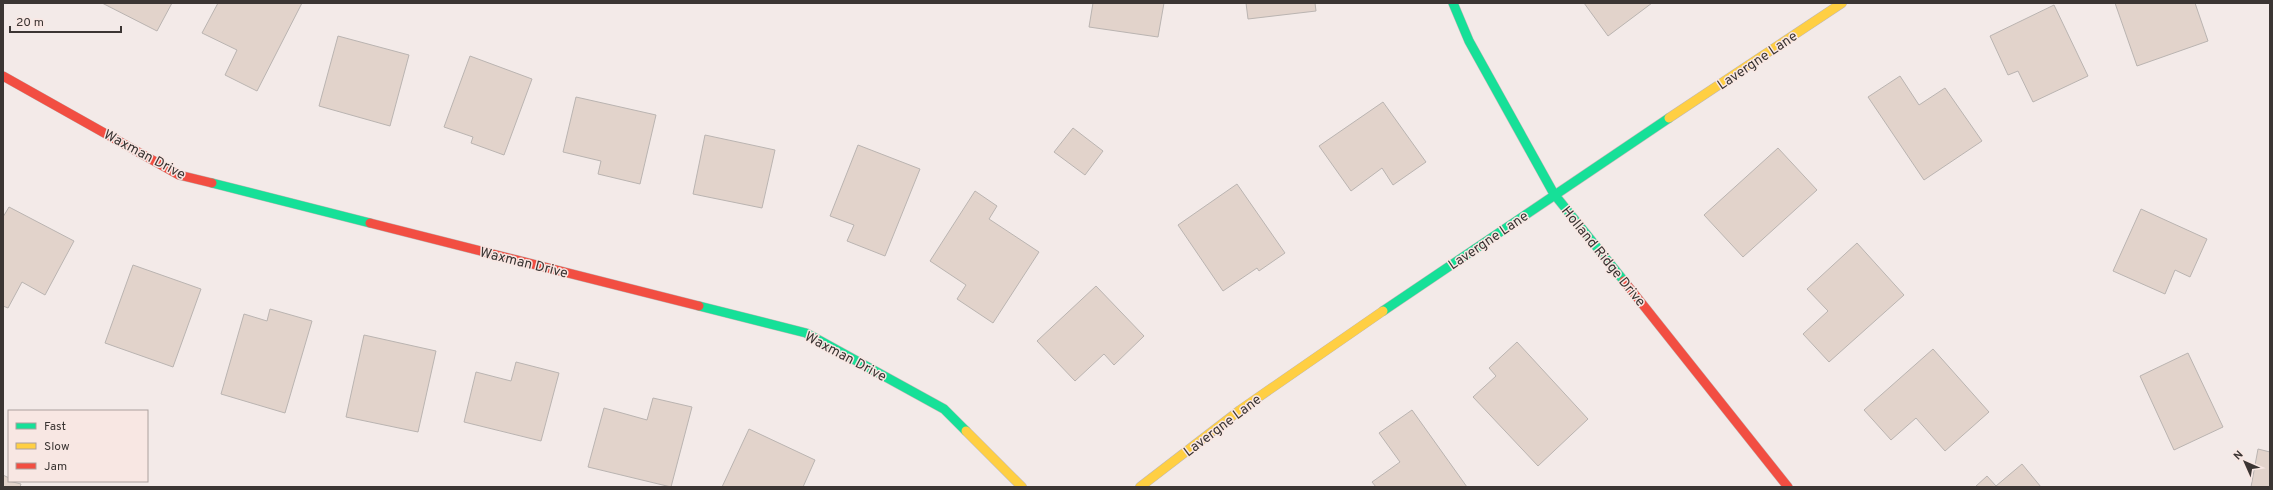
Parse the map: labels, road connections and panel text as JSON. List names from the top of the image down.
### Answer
{
  "streets": {
    "street": ["Lavergne Lane", "Waxman Drive", "Holland Ridge Drive"]
  },
  "crossings": [
    ["Lavergne Lane", "Holland Ridge Drive"]
  ],
  "legend": ["Fast", "Slow", "Jam"],
  "scale_bar": "20 m",
  "north": "top left"
}
